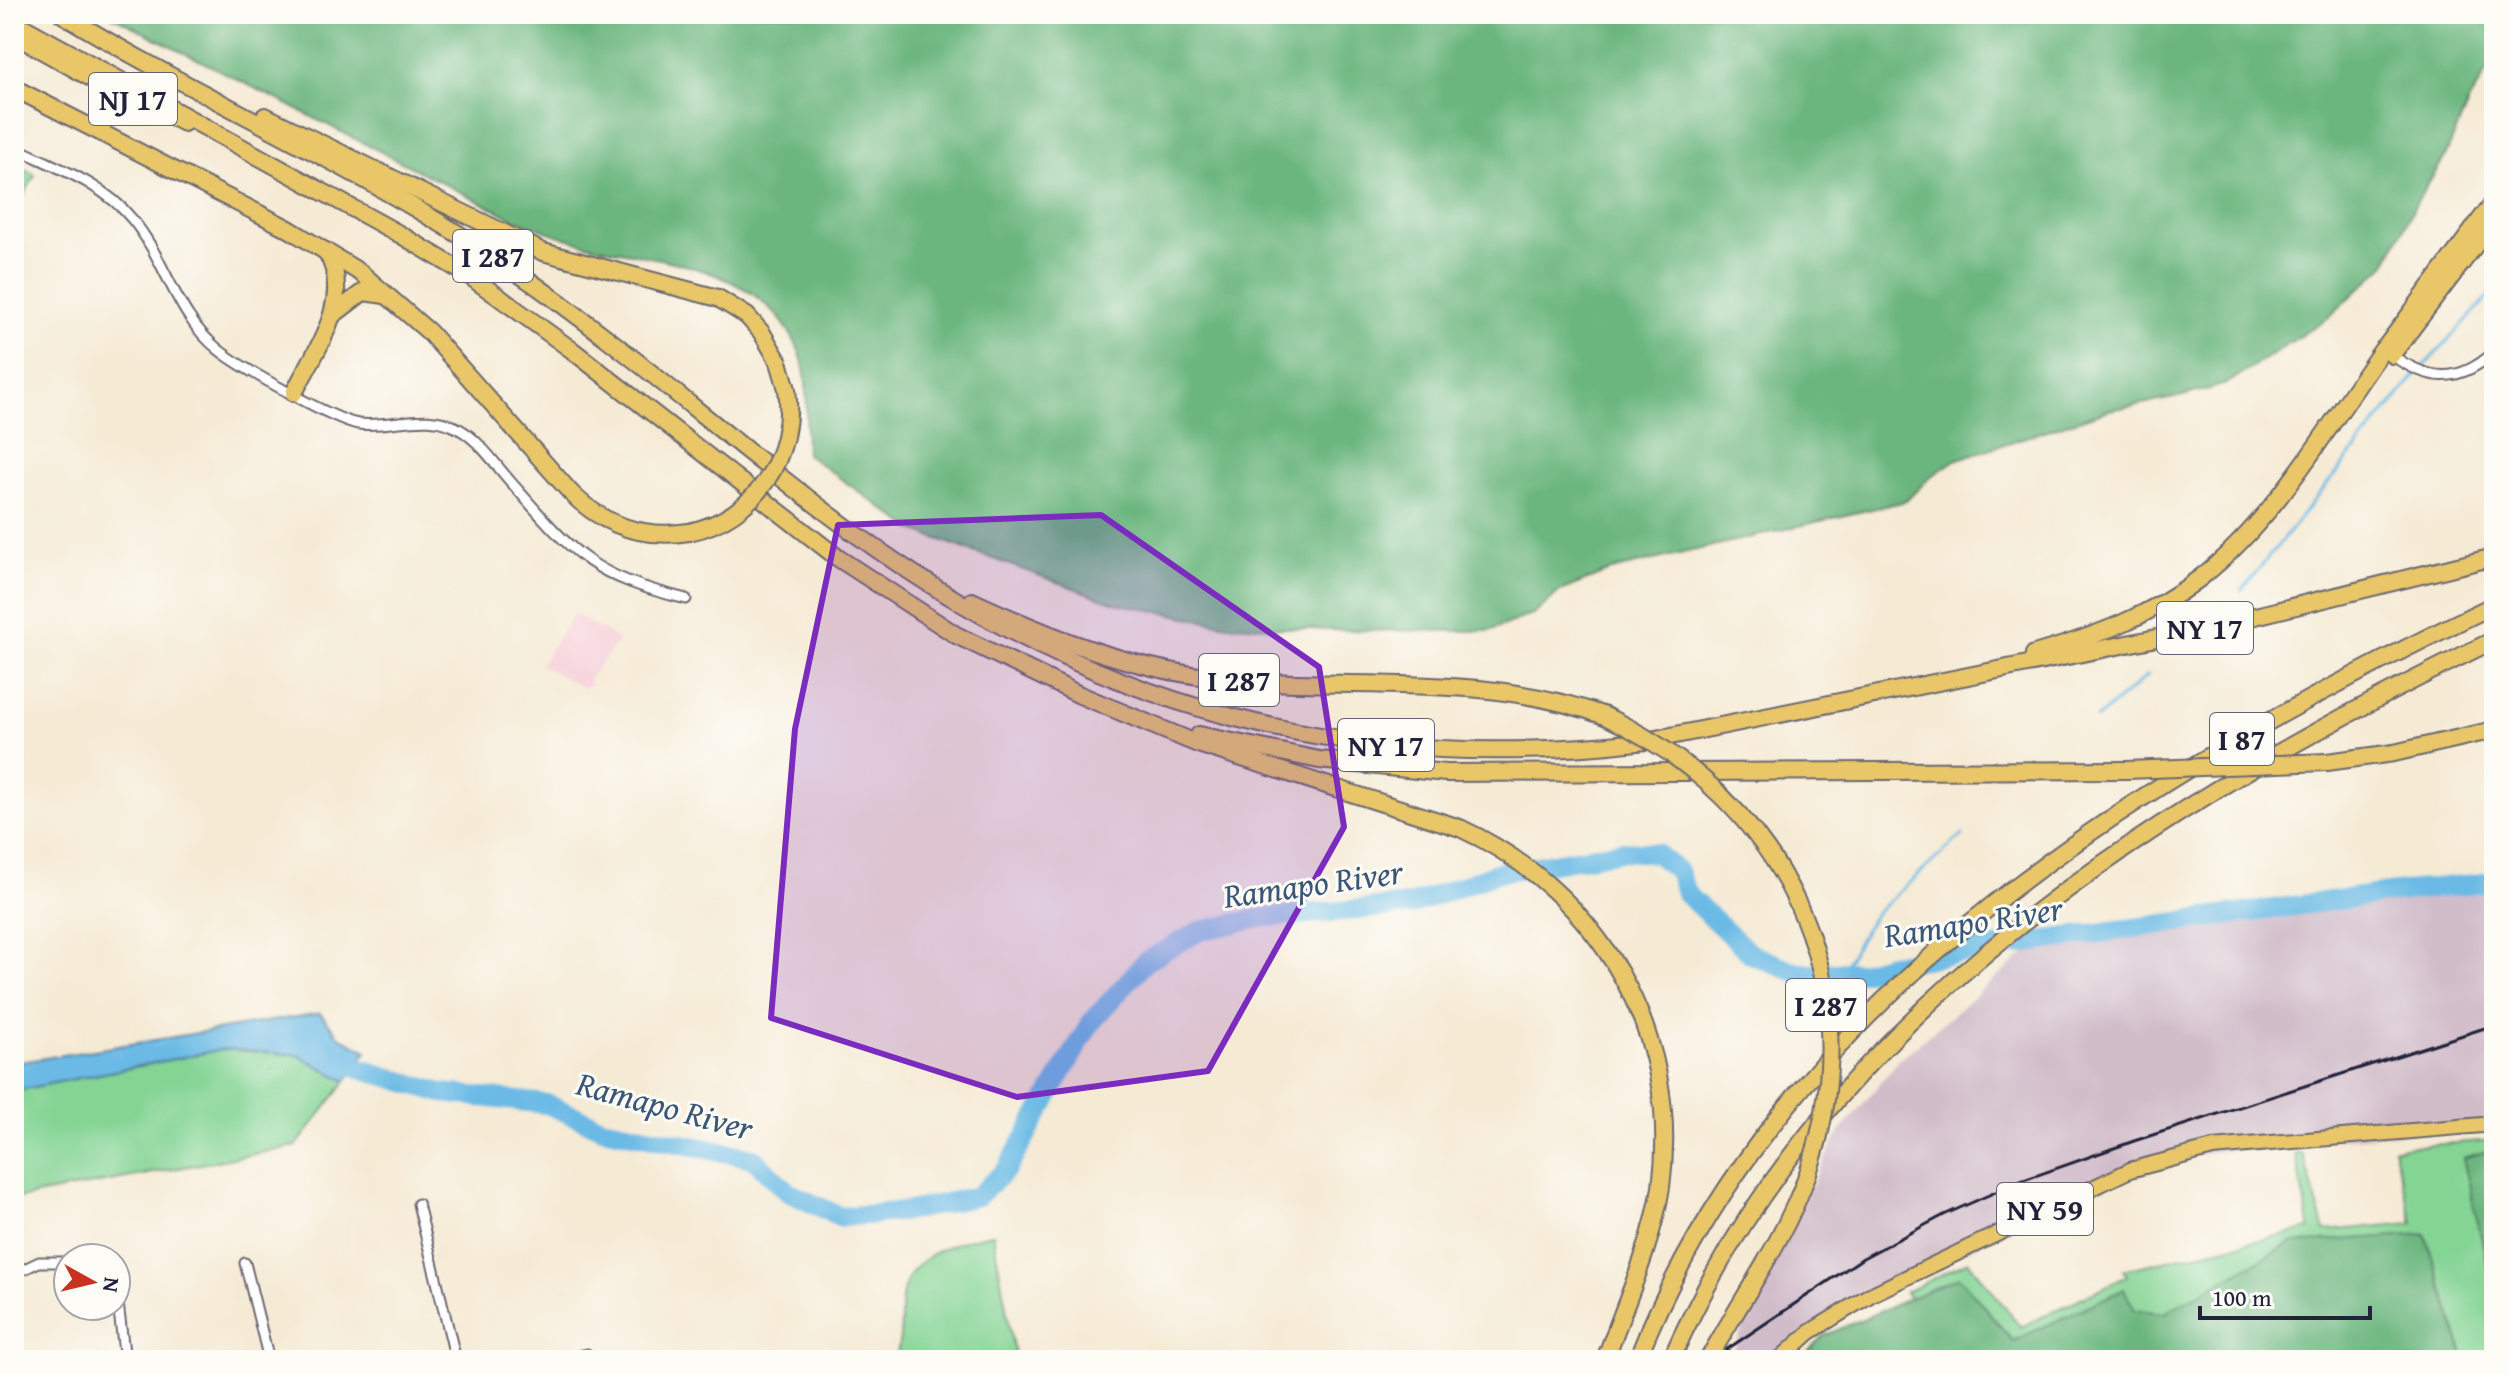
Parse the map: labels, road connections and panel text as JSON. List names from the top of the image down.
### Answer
{
  "streets": {
    "highway": ["I 287", "NY 17", "I 87"],
    "main road": ["NJ 17", "NY 59"]
  },
  "crossings": [
    ["NJ 17", "I 287"],
    ["I 287", "NY 17"]
  ],
  "water": ["Ramapo River"],
  "scale_bar": "100 m",
  "north": "right"
}
